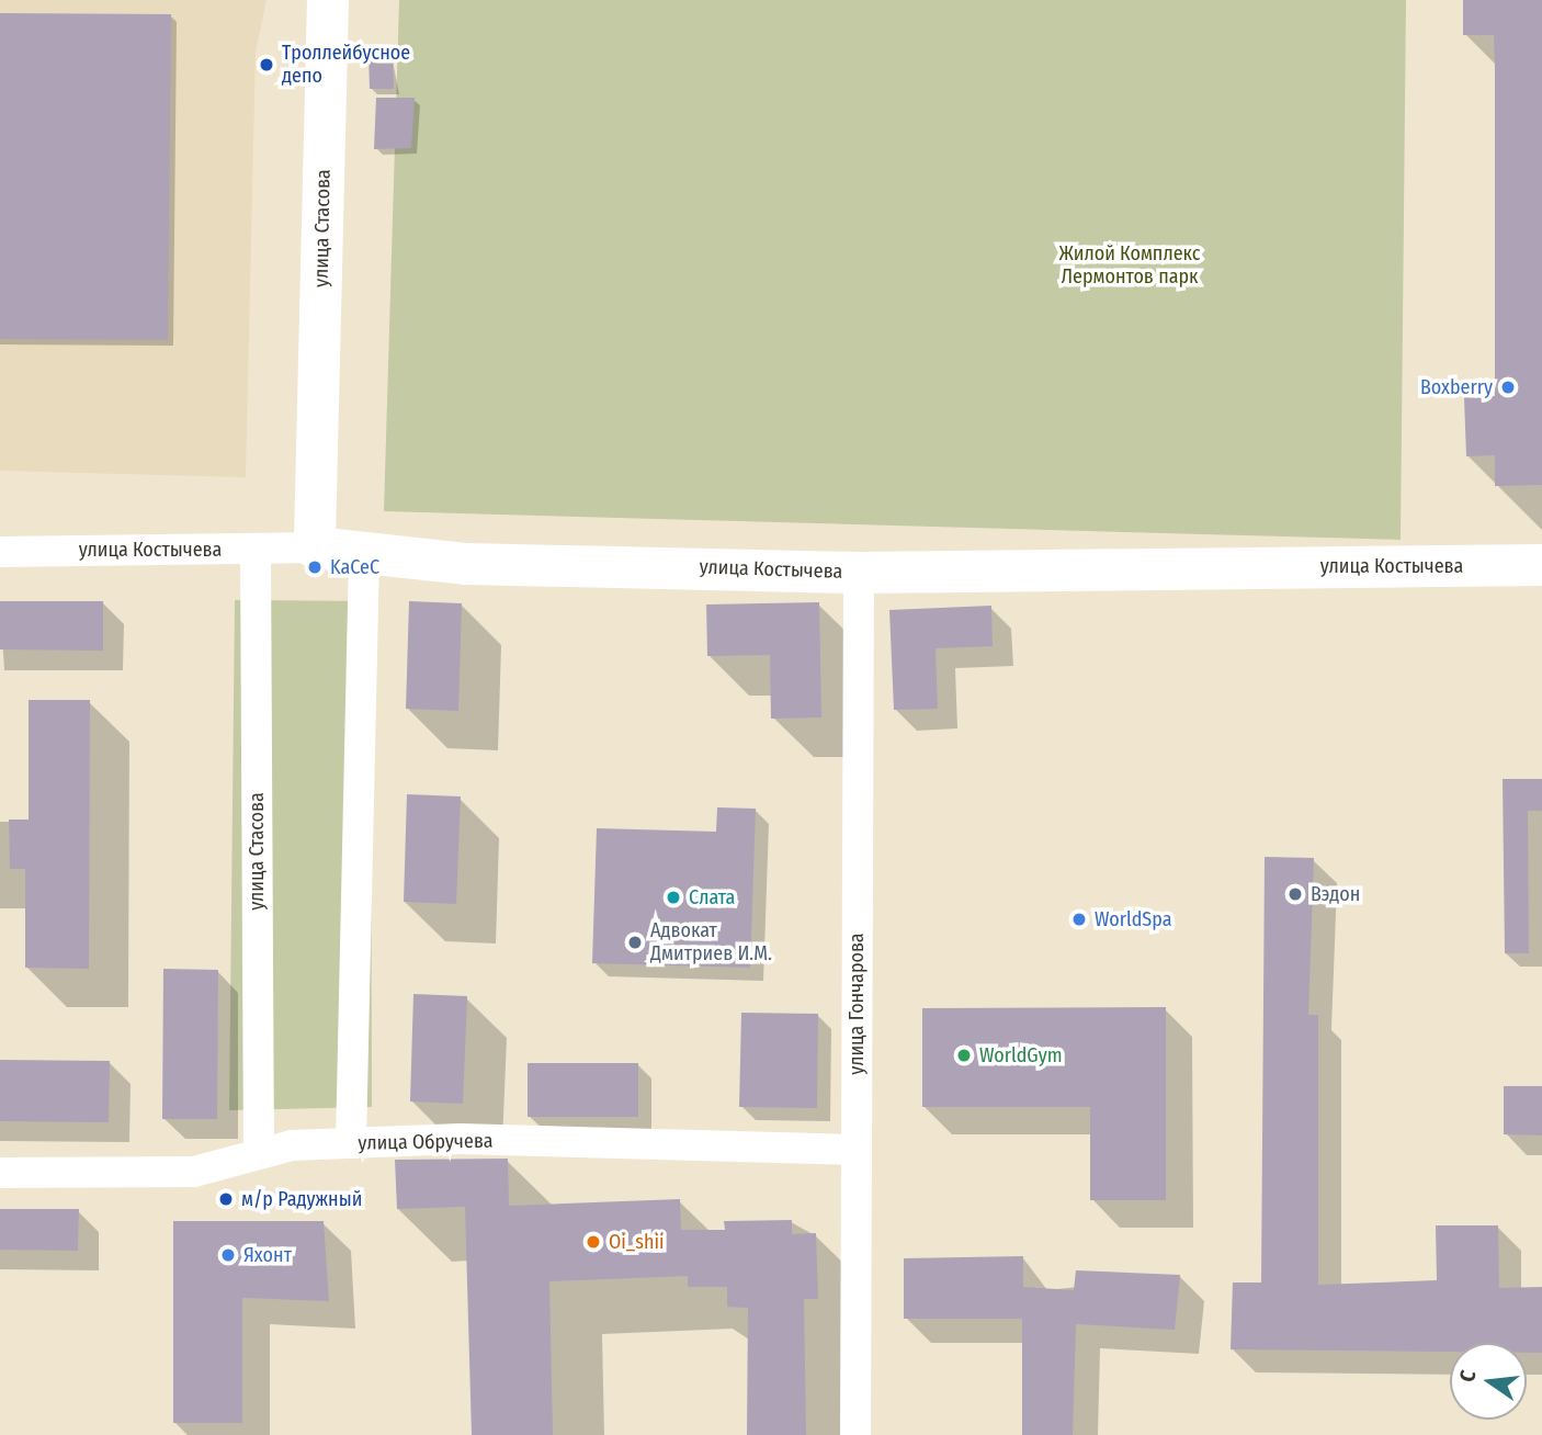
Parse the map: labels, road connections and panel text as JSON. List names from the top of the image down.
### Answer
{
  "streets": {
    "street": [
      "улица Стасова",
      "улица Костычева",
      "улица Гончарова",
      "улица Обручева"
    ]
  },
  "crossings": [
    ["улица Стасова", "улица Костычева"],
    ["улица Стасова", "улица Обручева"],
    ["улица Костычева", "улица Гончарова"],
    ["улица Гончарова", "улица Обручева"]
  ],
  "parks": ["Жилой Комплекс Лермонтов парк"],
  "places": [
    "Троллейбусное депо",
    "Boxberry",
    "KaCeC",
    "Вэдон",
    "Слата",
    "WorldSpa",
    "Адвокат Дмитриев И.М.",
    "WorldGym",
    "м/р Радужный",
    "Oi_shii",
    "Яхонт"
  ],
  "north": "left"
}
